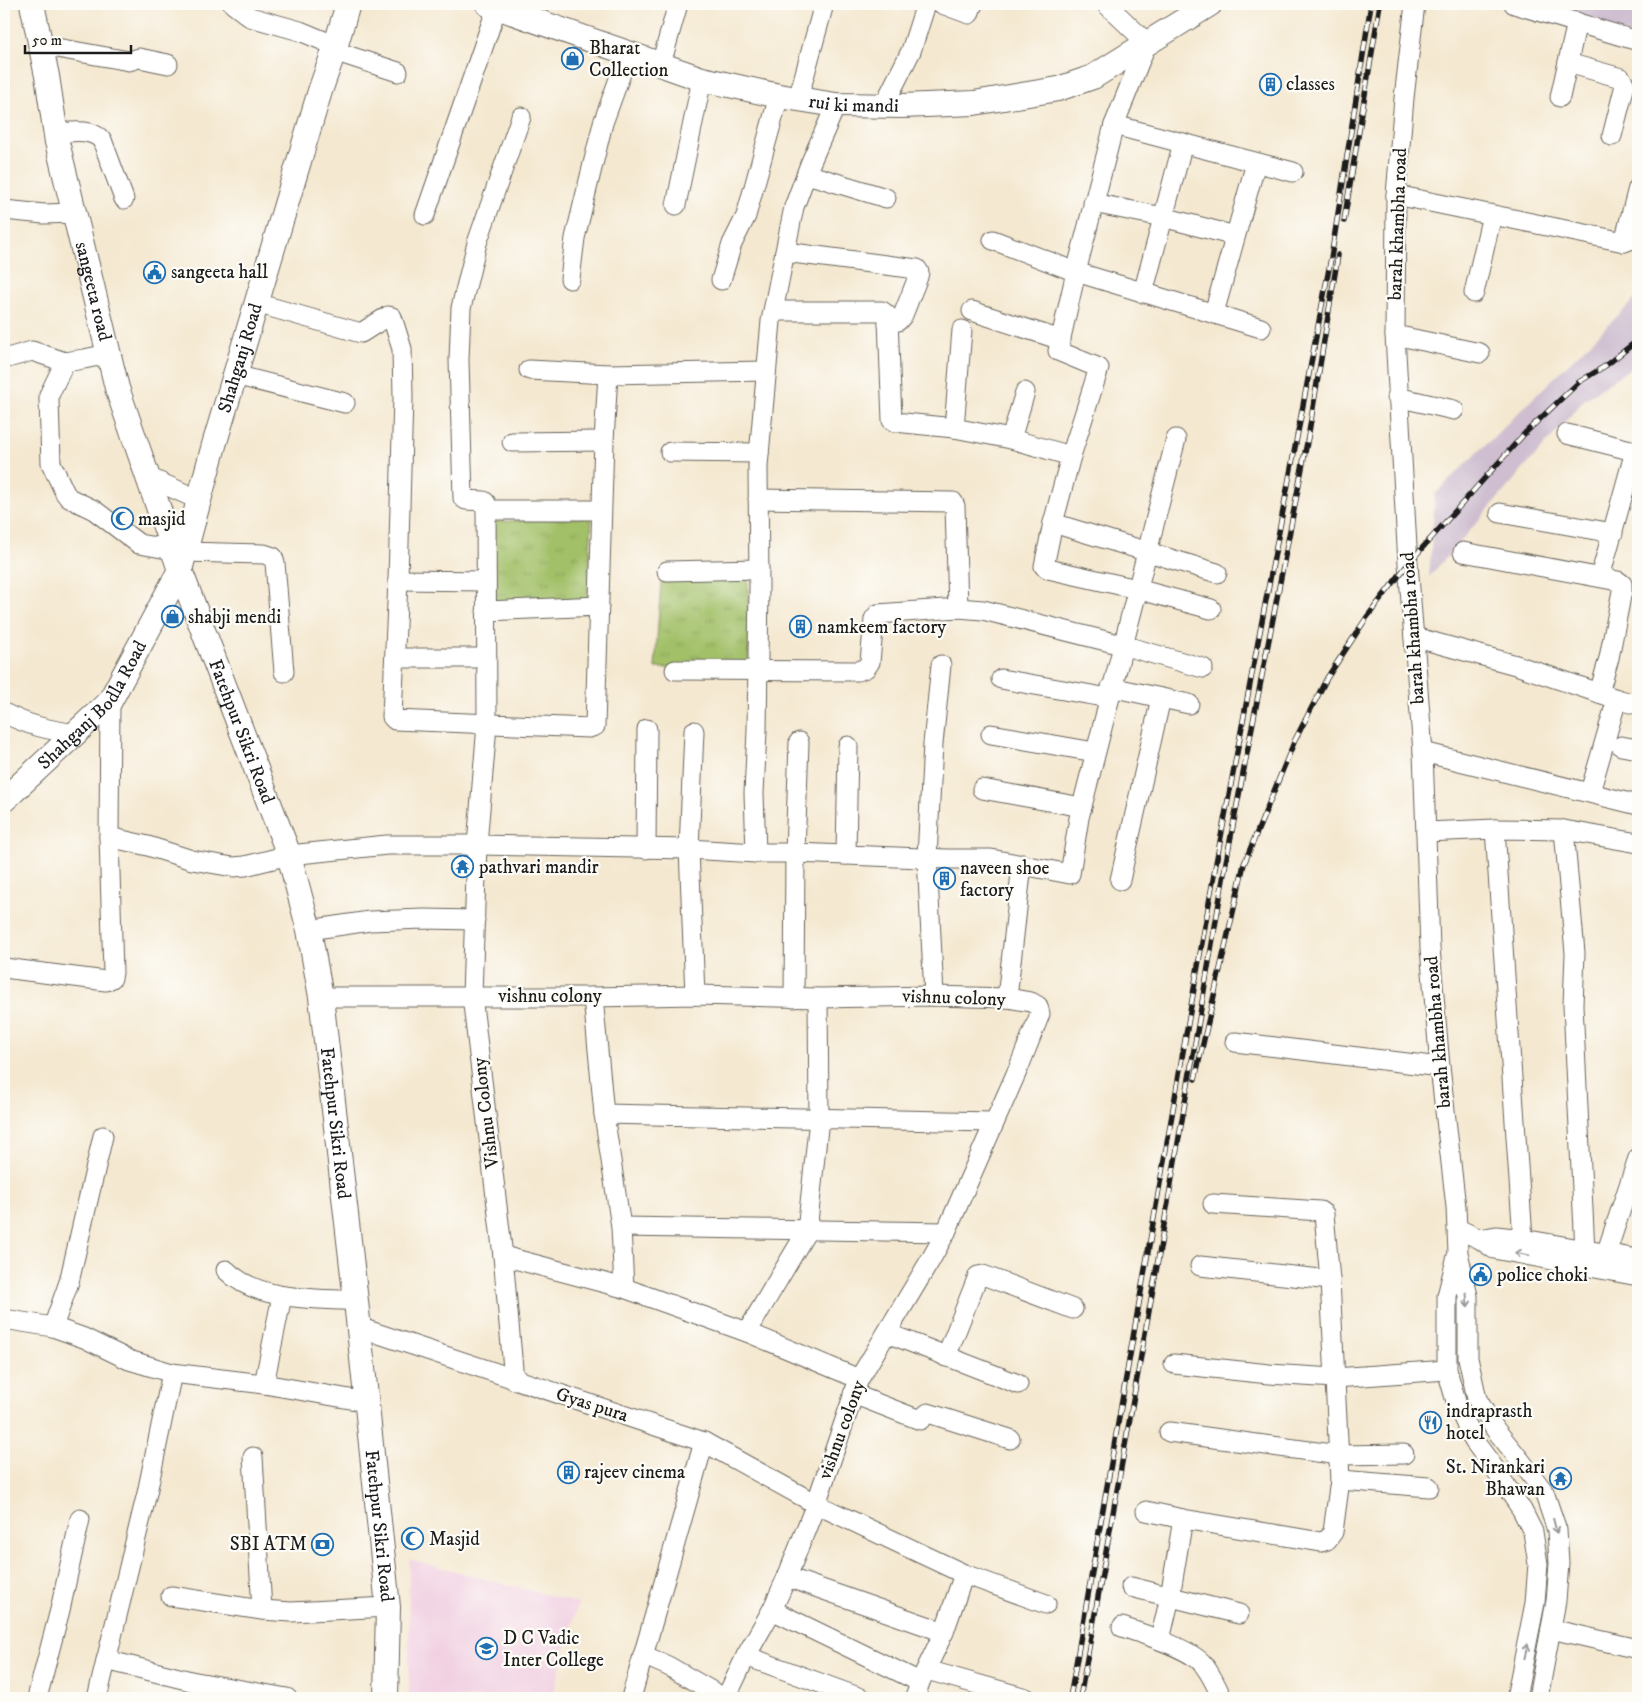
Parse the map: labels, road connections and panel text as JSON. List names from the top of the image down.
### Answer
{
  "streets": {
    "main road": [
      "rui ki mandi",
      "sangeeta road",
      "Shahganj Road",
      "Shahganj Bodla Road",
      "Fatehpur Sikri Road"
    ],
    "street": [
      "barah khambha road",
      "vishnu colony",
      "Vishnu Colony",
      "Gyas pura"
    ]
  },
  "crossings": [
    ["sangeeta road", "Shahganj Road"],
    ["sangeeta road", "Shahganj Bodla Road"],
    ["sangeeta road", "Fatehpur Sikri Road"],
    ["Shahganj Road", "Shahganj Bodla Road"],
    ["Shahganj Road", "Fatehpur Sikri Road"],
    ["Shahganj Bodla Road", "Fatehpur Sikri Road"],
    ["Fatehpur Sikri Road", "vishnu colony"],
    ["Fatehpur Sikri Road", "Gyas pura"],
    ["vishnu colony", "Vishnu Colony"],
    ["vishnu colony", "Gyas pura"],
    ["Vishnu Colony", "Gyas pura"]
  ],
  "places": {
    "shop": ["Bharat Collection", "shabji mendi"],
    "building": [
      "classes",
      "namkeem factory",
      "naveen shoe factory",
      "rajeev cinema"
    ],
    "public building": ["sangeeta hall", "police choki"],
    "mosque": ["masjid", "Masjid"],
    "temple": ["pathvari mandir", "St. Nirankari Bhawan"],
    "restaurant": ["indraprasth hotel"],
    "bank": ["SBI ATM"],
    "school or university": ["D C Vadic Inter College"]
  },
  "scale_bar": "50 m"
}
